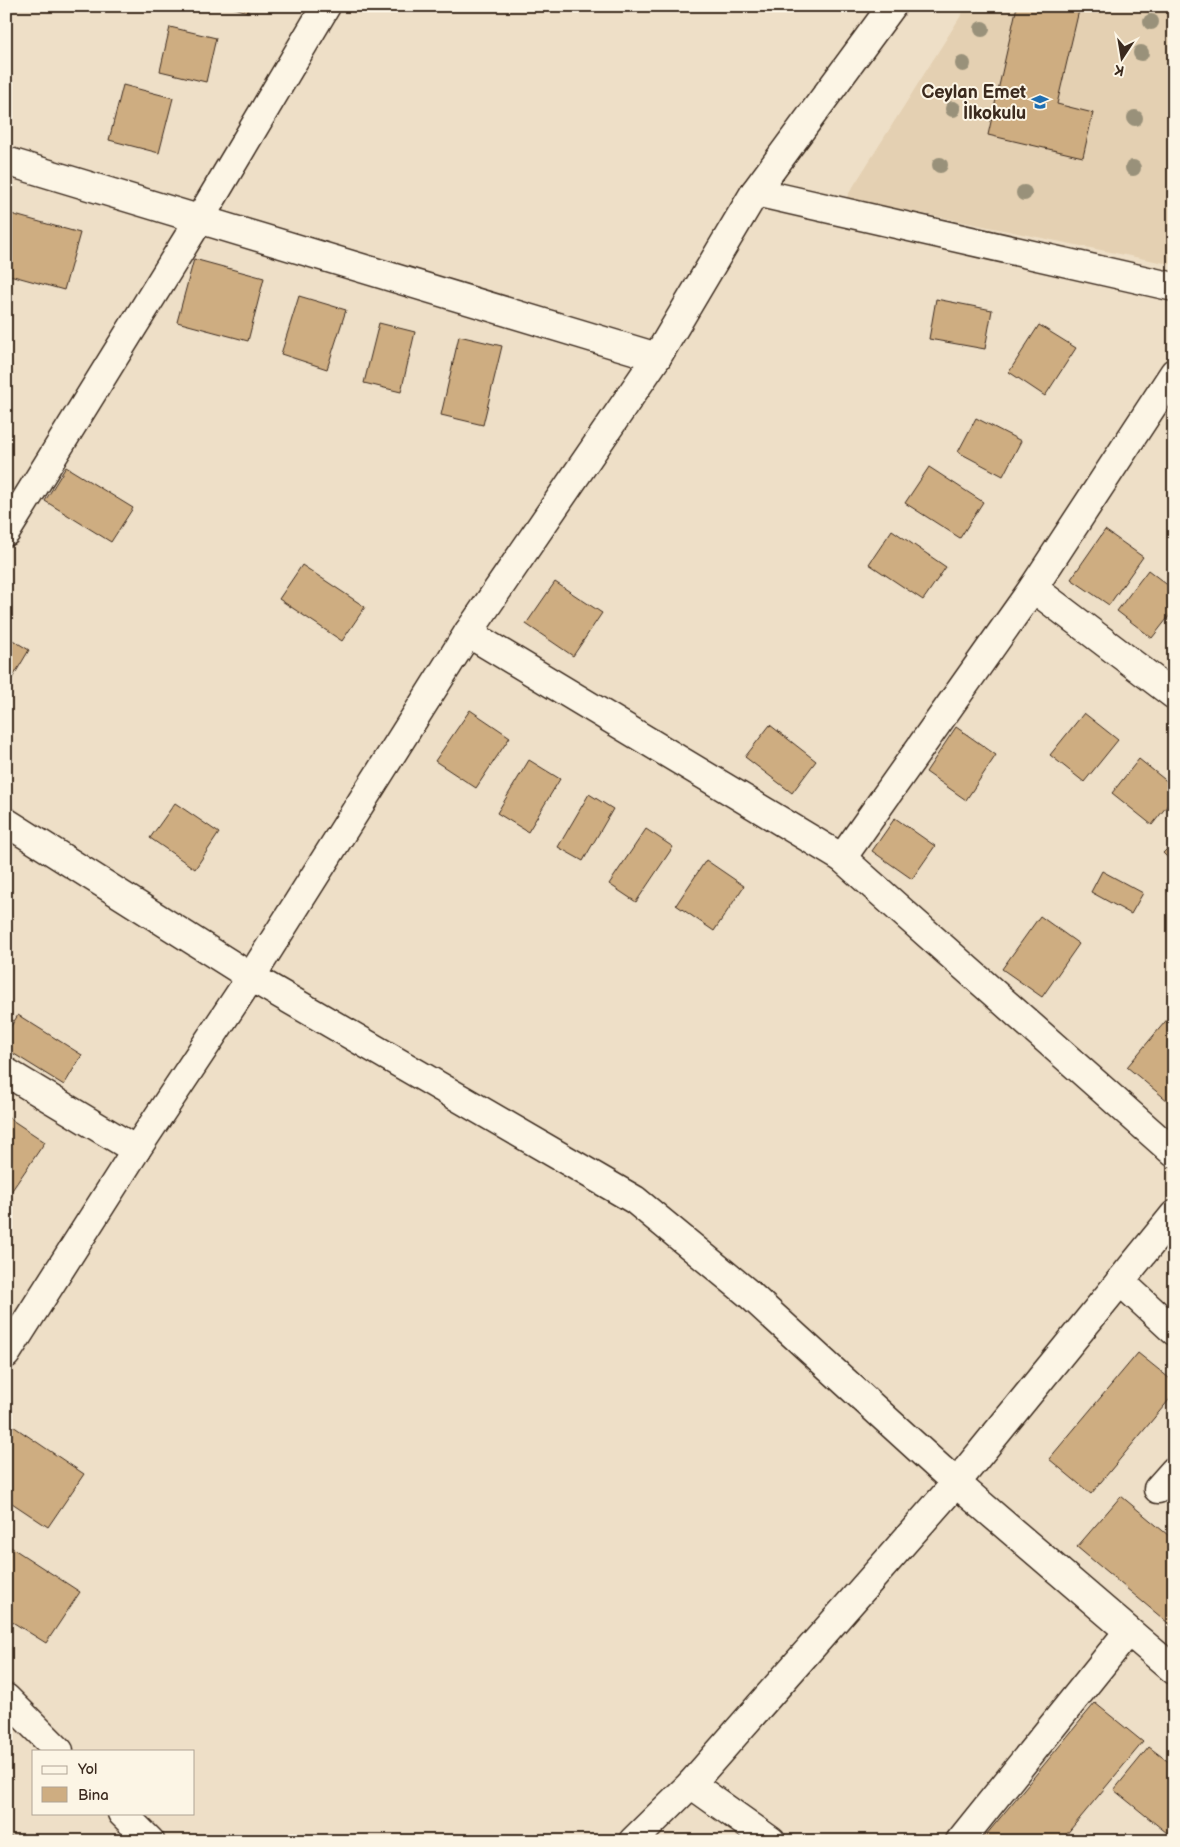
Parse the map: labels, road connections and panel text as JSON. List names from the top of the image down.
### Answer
{
  "places": {
    "school or university": ["Ceylan Emet İlkokulu"]
  },
  "legend": ["Yol", "Bina"],
  "north": "bottom"
}
